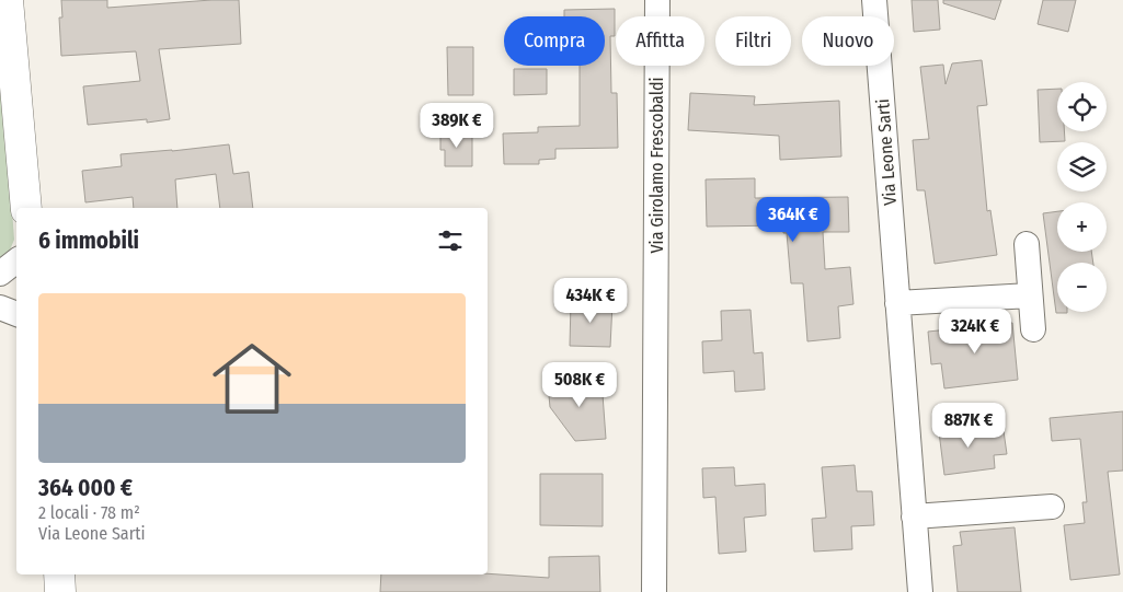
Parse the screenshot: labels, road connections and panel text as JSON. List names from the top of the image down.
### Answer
{
  "streets": {
    "street": ["Via Leone Sarti", "Via Girolamo Frescobaldi"]
  },
  "page": {
    "chip": [
      "Compra",
      "Affitta",
      "Filtri",
      "Nuovo"
    ],
    "map_buttons": ["+", "−"],
    "price": [
      "389K €",
      "364K €",
      "434K €",
      "324K €",
      "508K €",
      "887K €"
    ],
    "heading": "6 immobili",
    "list": [
      {
        "name": "364 000 €",
        "note": "2 locali · 78 m² · Via Leone Sarti"
      }
    ]
  }
}
